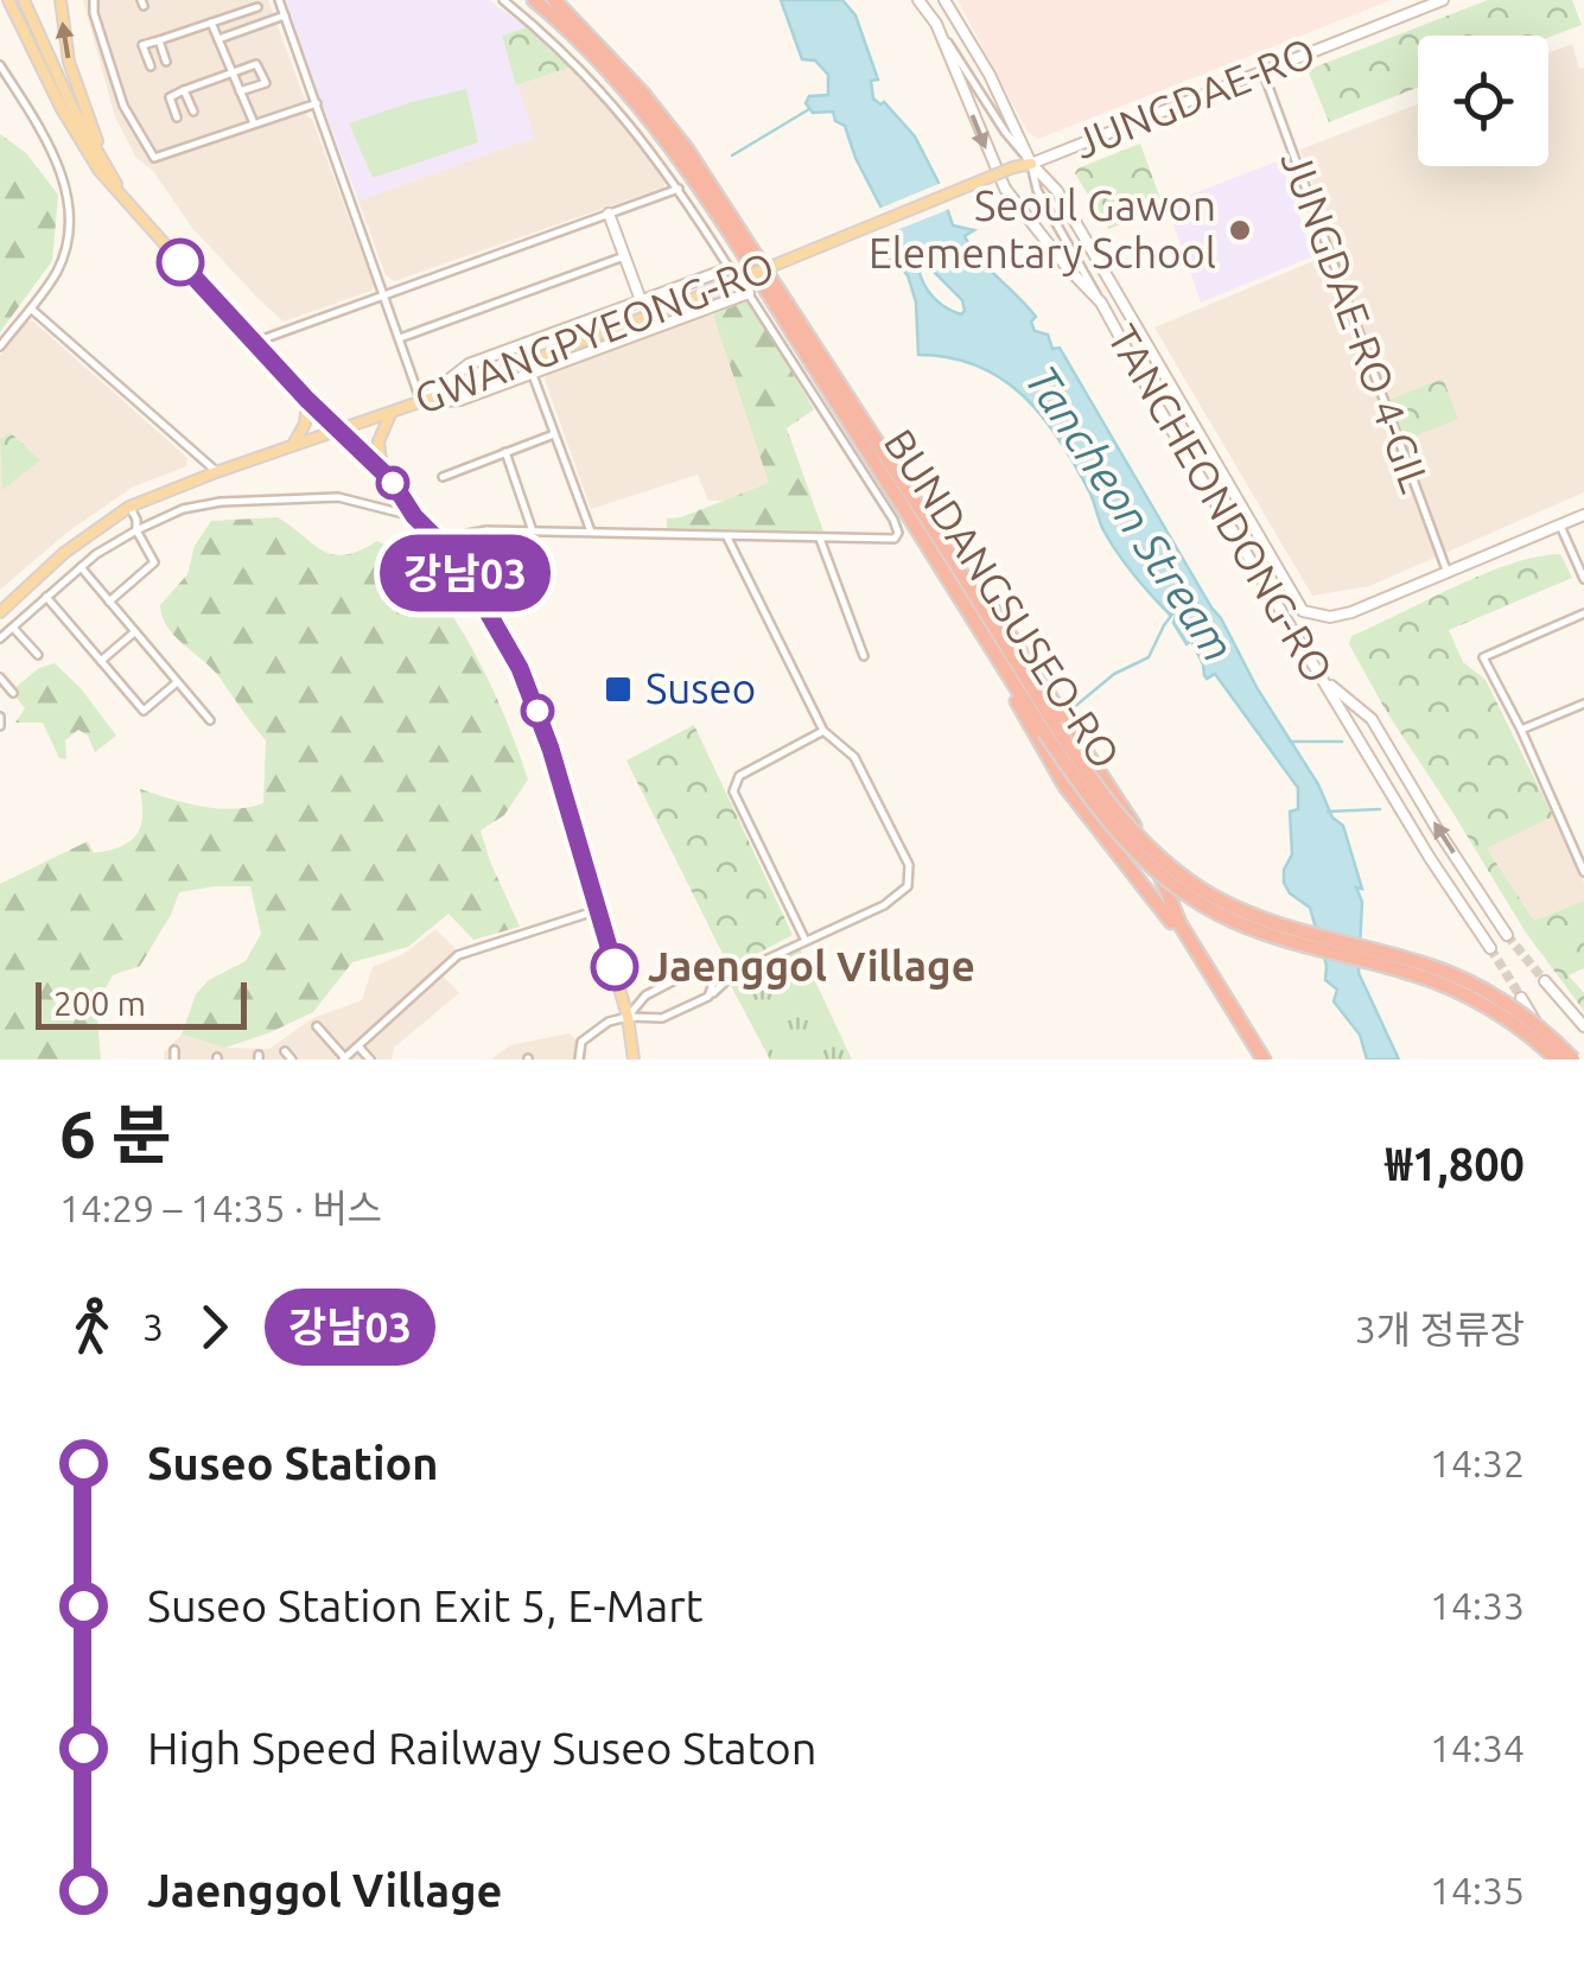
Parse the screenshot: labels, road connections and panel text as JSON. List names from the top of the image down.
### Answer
{
  "streets": {
    "highway": ["BUNDANGSUSEO-RO"],
    "main road": ["JUNGDAE-RO", "GWANGPYEONG-RO", "TANCHEONDONG-RO"],
    "street": ["JUNGDAE-RO 4-GIL"]
  },
  "crossings": [
    ["JUNGDAE-RO", "JUNGDAE-RO 4-GIL"],
    ["JUNGDAE-RO", "GWANGPYEONG-RO"],
    ["JUNGDAE-RO", "TANCHEONDONG-RO"]
  ],
  "water": ["Tancheon Stream"],
  "places": {
    "other": ["Seoul Gawon Elementary School", "Jaenggol Village"],
    "transit": ["Suseo"]
  },
  "lines": ["bus line 강남03"],
  "scale_bar": "200 m",
  "page": {
    "on_map": "강남03",
    "scale": "200 m",
    "heading": ["6 분", "14:29 – 14:35 · 버스", "₩1,800"],
    "legs": ["3", "강남03", "3개 정류장"],
    "list": [
      {
        "name": "Suseo Station",
        "value": "14:32"
      },
      {
        "name": "Suseo Station Exit 5, E-Mart",
        "value": "14:33"
      },
      {
        "name": "High Speed Railway Suseo Staton",
        "value": "14:34"
      },
      {
        "name": "Jaenggol Village",
        "value": "14:35"
      }
    ]
  }
}
